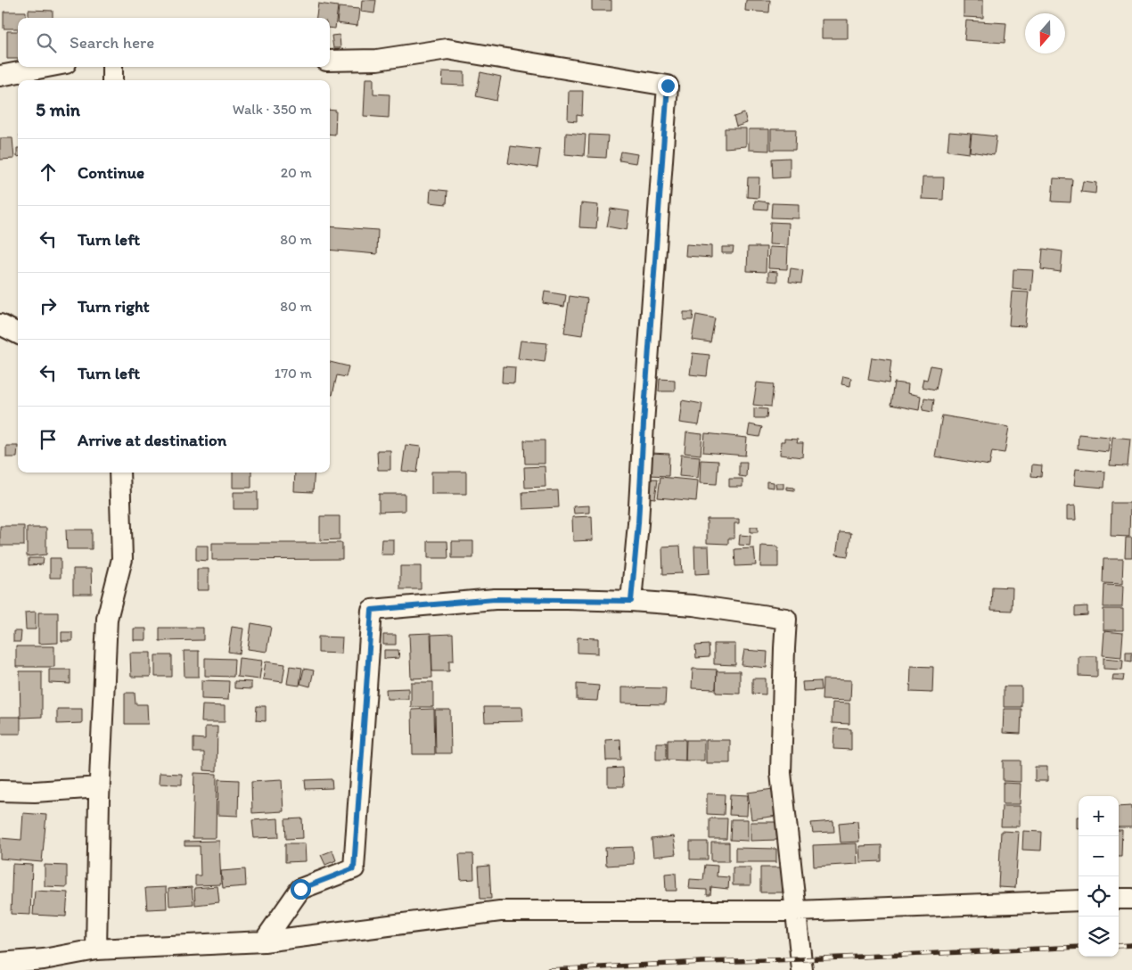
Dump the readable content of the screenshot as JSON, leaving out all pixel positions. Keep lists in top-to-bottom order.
{
  "north": "bottom",
  "page": {
    "search": "Search here",
    "heading": ["5 min", "Walk · 350 m"],
    "list": [
      ["Continue", "20 m"],
      ["Turn left", "80 m"],
      ["Turn right", "80 m"],
      ["Turn left", "170 m"],
      "Arrive at destination"
    ],
    "map_buttons": ["+", "−"]
  }
}
